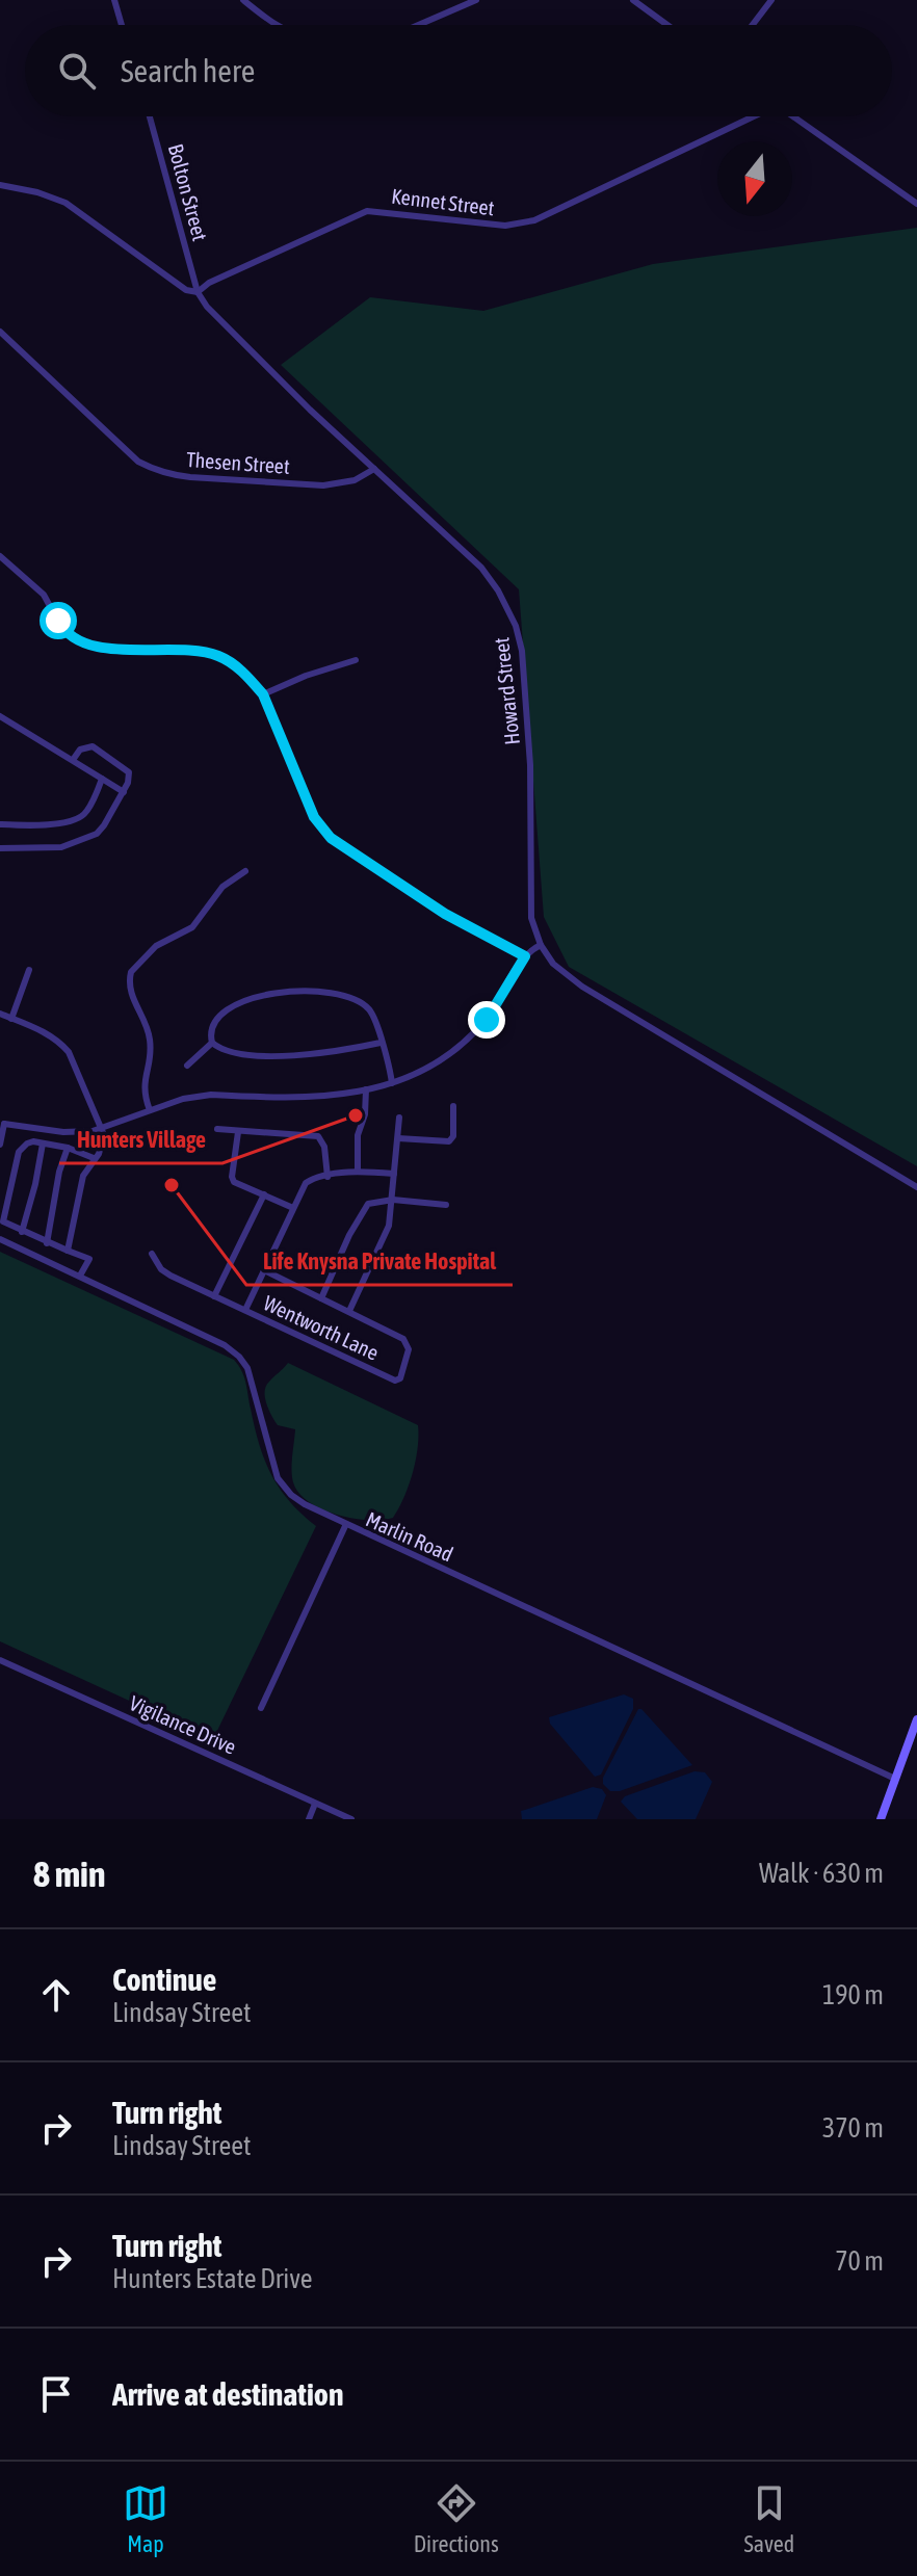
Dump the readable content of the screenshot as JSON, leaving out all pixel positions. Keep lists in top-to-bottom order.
{
  "streets": {
    "street": [
      "Bolton Street",
      "Kennet Street",
      "Thesen Street",
      "Howard Street",
      "Wentworth Lane",
      "Marlin Road",
      "Vigilance Drive"
    ]
  },
  "crossings": [
    ["Bolton Street", "Kennet Street"],
    ["Bolton Street", "Howard Street"],
    ["Kennet Street", "Howard Street"],
    ["Thesen Street", "Howard Street"]
  ],
  "places": ["Hunters Village", "Life Knysna Private Hospital"],
  "north": "bottom",
  "page": {
    "search": "Search here",
    "heading": ["8 min", "Walk · 630 m"],
    "list": [
      ["Continue", "Lindsay Street", "190 m"],
      ["Turn right", "Lindsay Street", "370 m"],
      ["Turn right", "Hunters Estate Drive", "70 m"],
      "Arrive at destination"
    ],
    "nav": ["Map", "Directions", "Saved"]
  }
}
